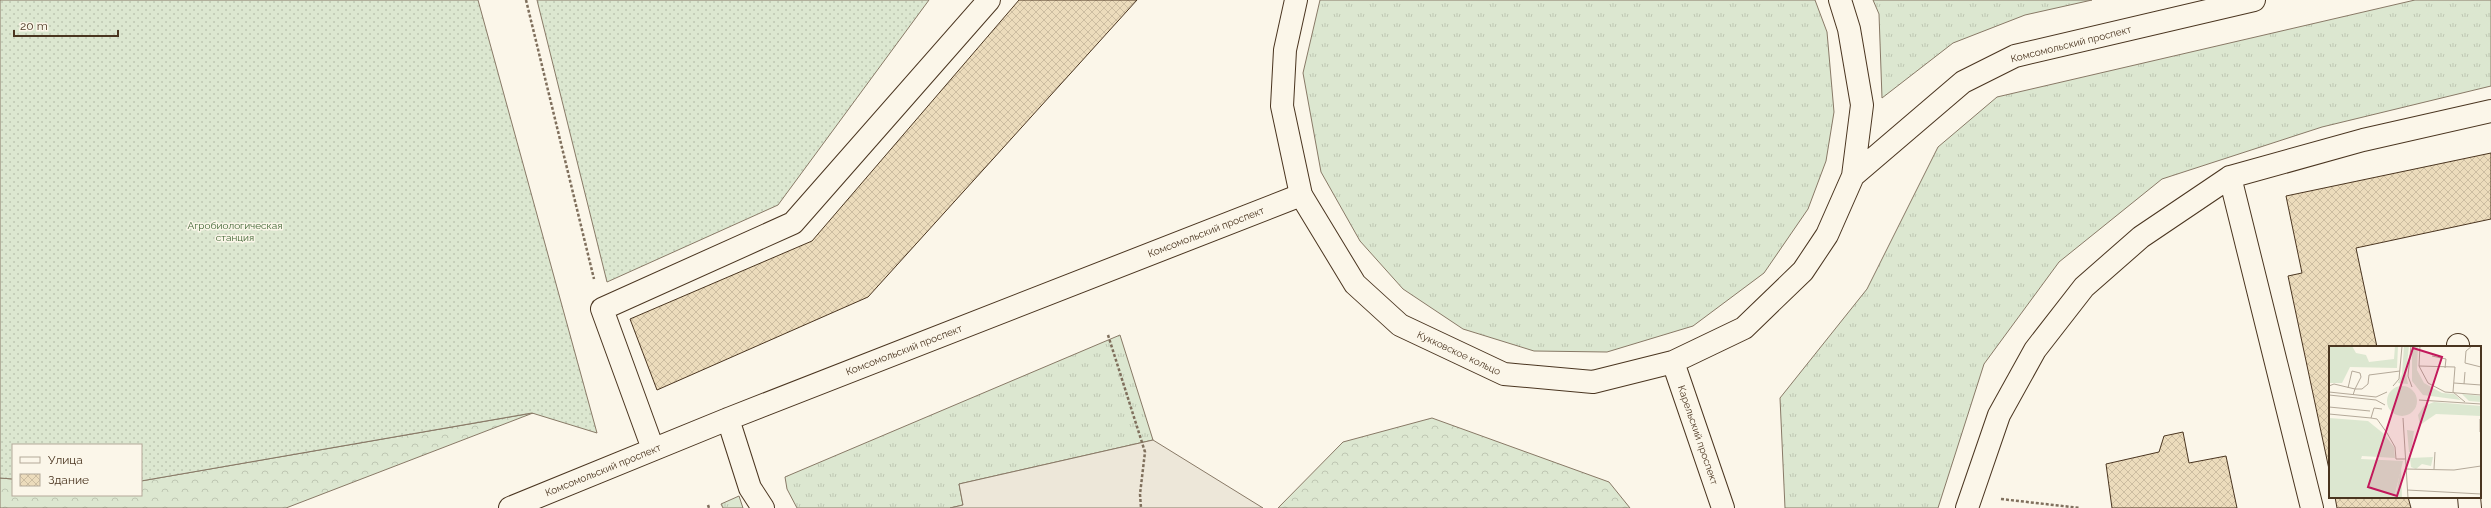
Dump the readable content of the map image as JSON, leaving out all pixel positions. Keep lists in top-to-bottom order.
{
  "streets": {
    "main road": ["Комсомольский проспект", "Кукковское кольцо", "Карельский проспект"]
  },
  "crossings": [
    ["Комсомольский проспект", "Кукковское кольцо"],
    ["Кукковское кольцо", "Карельский проспект"]
  ],
  "parks": ["Агробиологическая станция"],
  "legend": ["Улица", "Здание"],
  "scale_bar": "20 m"
}
